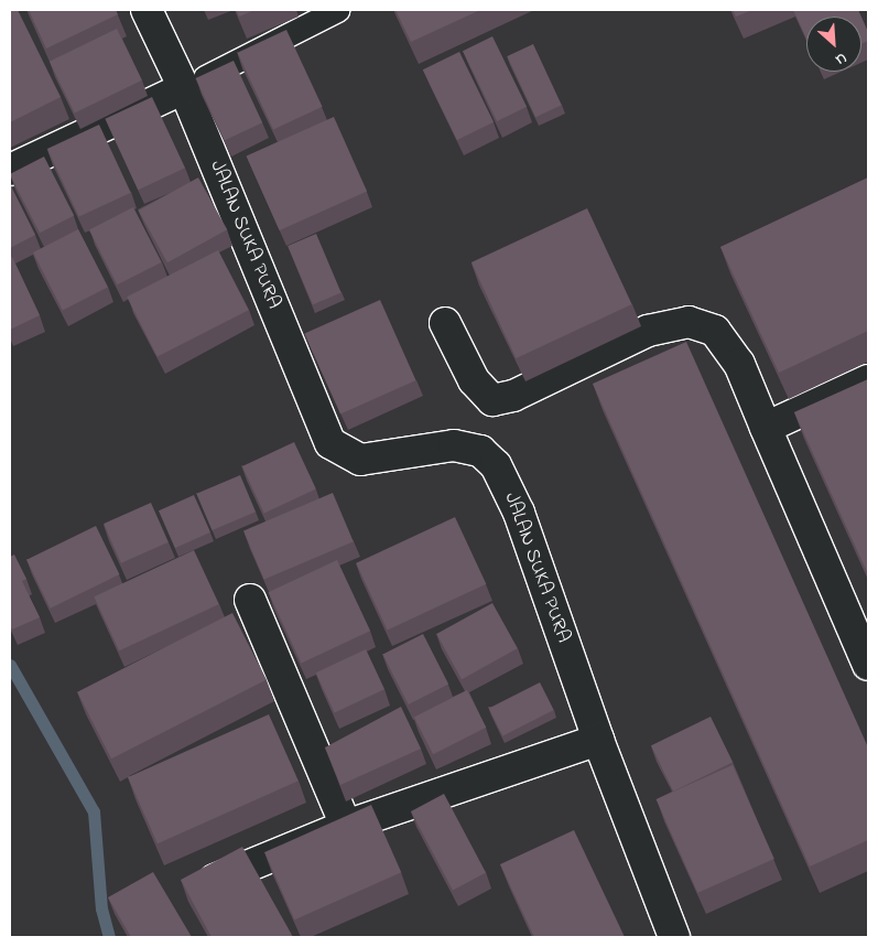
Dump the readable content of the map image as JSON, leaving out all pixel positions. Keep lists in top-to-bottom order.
{
  "streets": {
    "street": ["JALAN SUKA PURA"]
  },
  "north": "bottom right"
}
